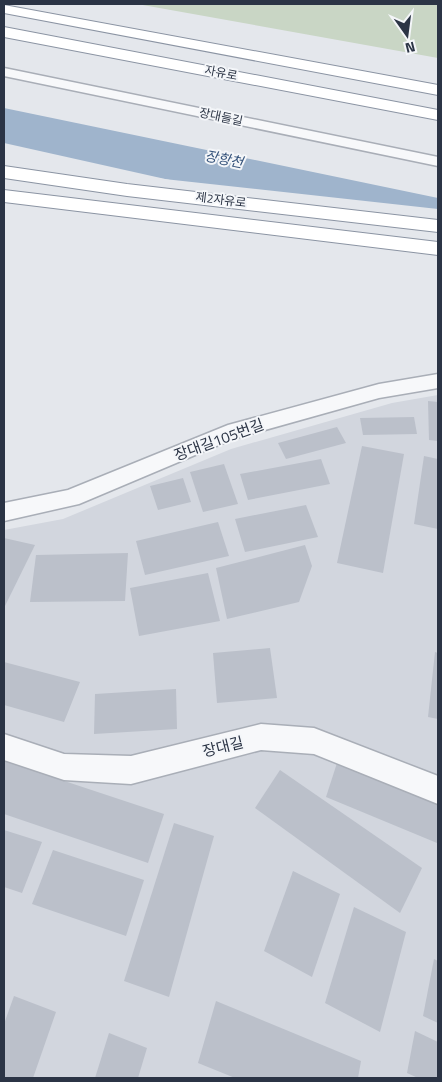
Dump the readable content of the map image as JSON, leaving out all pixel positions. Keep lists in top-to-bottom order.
{
  "streets": {
    "highway": ["자유로", "제2자유로"],
    "street": ["장대들길", "장대길105번길", "장대길"]
  },
  "water": ["장항천"],
  "north": "bottom"
}
